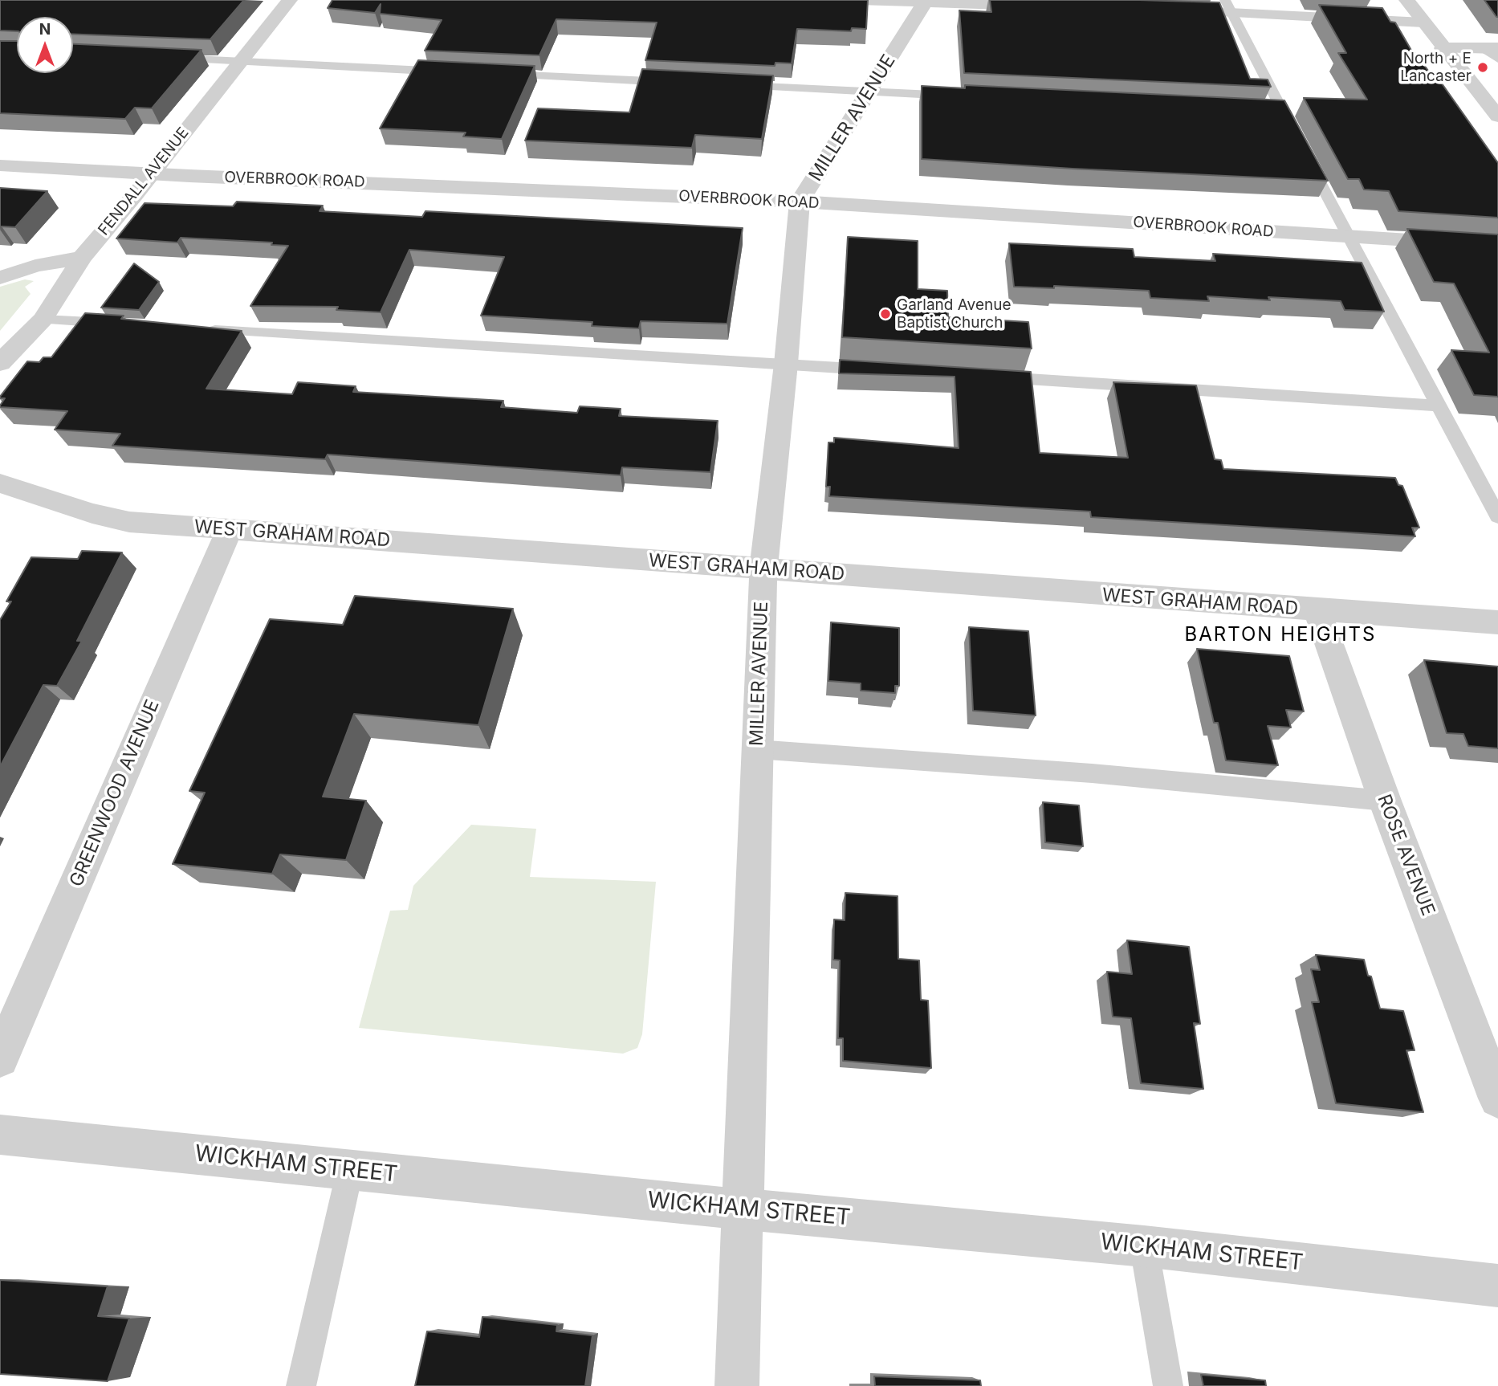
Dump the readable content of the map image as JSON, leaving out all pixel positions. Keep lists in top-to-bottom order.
{
  "streets": {
    "street": [
      "MILLER AVENUE",
      "OVERBROOK ROAD",
      "FENDALL AVENUE",
      "WEST GRAHAM ROAD",
      "GREENWOOD AVENUE",
      "ROSE AVENUE",
      "WICKHAM STREET"
    ]
  },
  "crossings": [
    ["MILLER AVENUE", "OVERBROOK ROAD"],
    ["MILLER AVENUE", "WEST GRAHAM ROAD"],
    ["MILLER AVENUE", "WICKHAM STREET"],
    ["OVERBROOK ROAD", "FENDALL AVENUE"],
    ["WEST GRAHAM ROAD", "GREENWOOD AVENUE"],
    ["WEST GRAHAM ROAD", "ROSE AVENUE"]
  ],
  "districts": ["BARTON HEIGHTS"],
  "places": ["North + E Lancaster", "Garland Avenue Baptist Church"],
  "north": "top"
}
